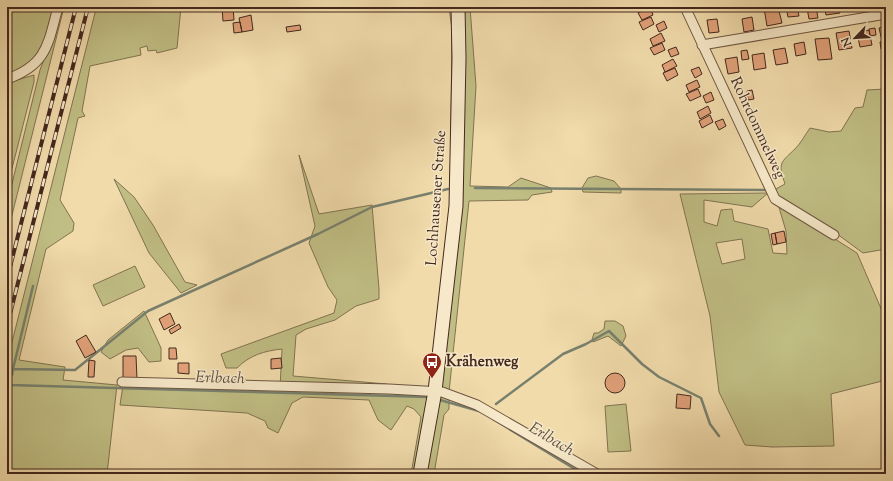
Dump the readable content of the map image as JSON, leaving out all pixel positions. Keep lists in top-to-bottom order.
{
  "streets": {
    "main road": ["Lochhausener Straße"],
    "street": ["Rohrdommelweg"]
  },
  "water": ["Erlbach"],
  "places": {
    "bus stop": ["Krähenweg"]
  },
  "north": "bottom left"
}
